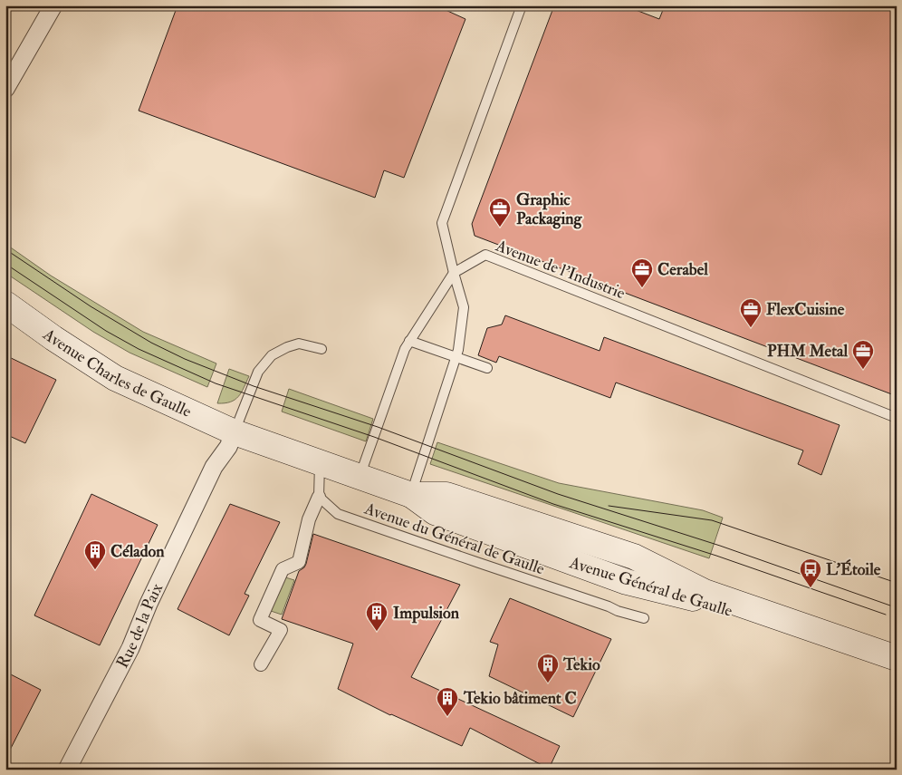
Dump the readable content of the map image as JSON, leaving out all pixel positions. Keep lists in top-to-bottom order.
{
  "streets": {
    "main road": ["Avenue Charles de Gaulle", "Avenue Général de Gaulle"],
    "street": ["Rue de la Paix"],
    "lane": ["Avenue de l'Industrie", "Avenue du Général de Gaulle"]
  },
  "crossings": [
    ["Avenue Charles de Gaulle", "Avenue Général de Gaulle"],
    ["Avenue Charles de Gaulle", "Rue de la Paix"],
    ["Avenue Général de Gaulle", "Rue de la Paix"]
  ],
  "places": {
    "office": [
      "Graphic Packaging",
      "Cerabel",
      "FlexCuisine",
      "PHM Metal"
    ],
    "building": [
      "Céladon",
      "Impulsion",
      "Tekio",
      "Tekio bâtiment C"
    ],
    "bus stop": ["L'Étoile"]
  }
}
